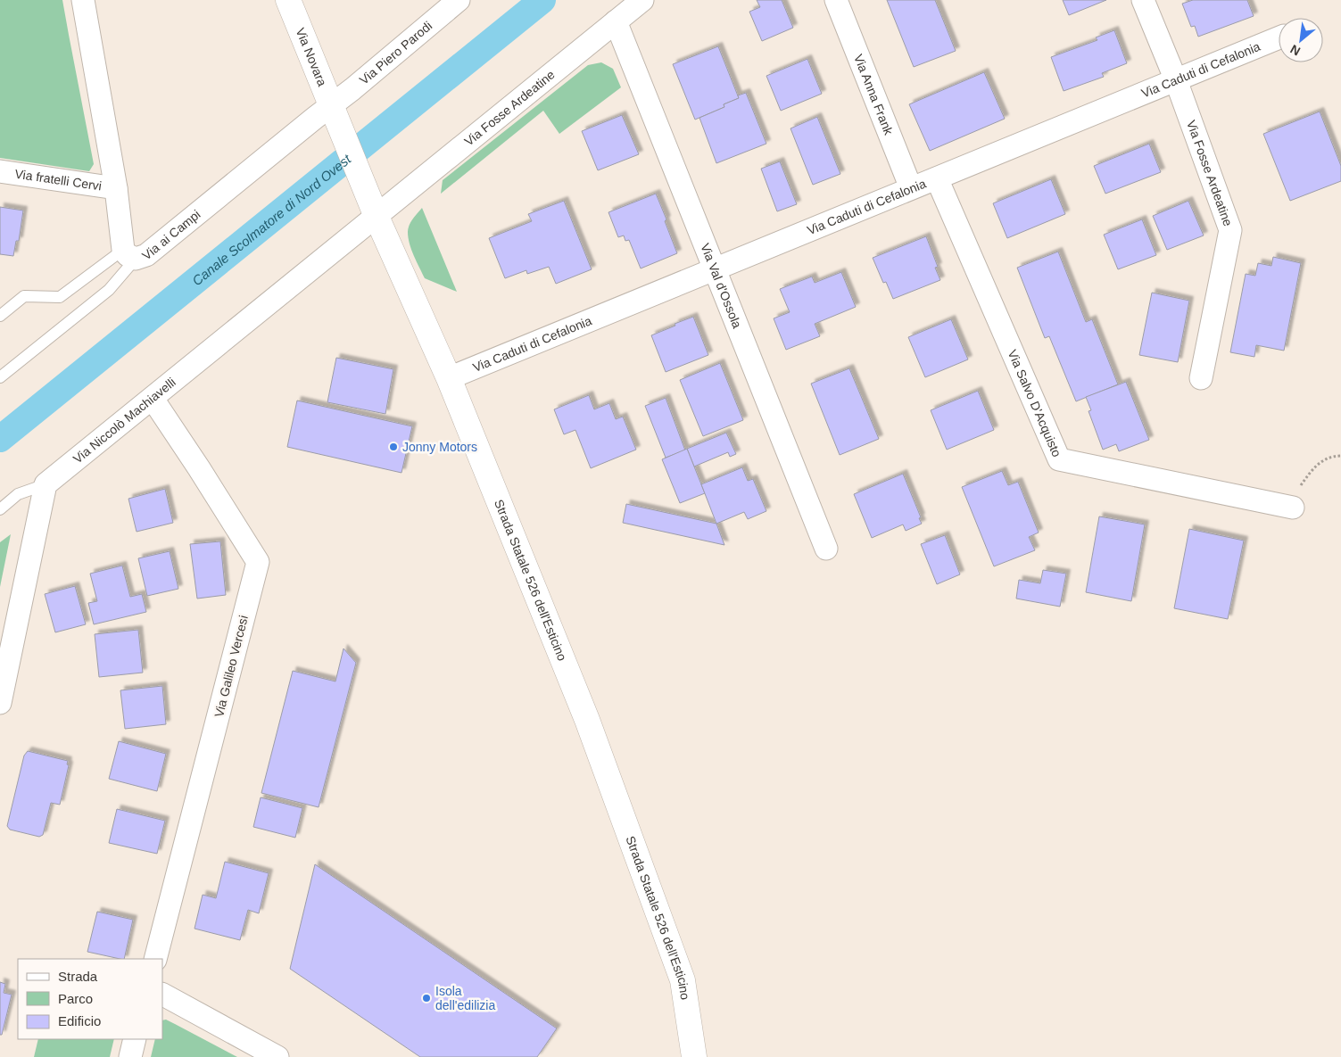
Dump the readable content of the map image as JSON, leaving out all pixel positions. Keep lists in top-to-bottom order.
{
  "streets": {
    "street": [
      "Via Piero Parodi",
      "Via Novara",
      "Via Caduti di Cefalonia",
      "Via Anna Frank",
      "Via Fosse Ardeatine",
      "Via fratelli Cervi",
      "Via ai Campi",
      "Via Val d'Ossola",
      "Via Salvo D'Acquisto",
      "Via Niccolò Machiavelli",
      "Strada Statale 526 dell'Esticino",
      "Via Galileo Vercesi"
    ]
  },
  "crossings": [
    ["Via Piero Parodi", "Via Novara"],
    ["Via Piero Parodi", "Via ai Campi"],
    ["Via Piero Parodi", "Strada Statale 526 dell'Esticino"],
    ["Via Novara", "Via ai Campi"],
    ["Via Novara", "Strada Statale 526 dell'Esticino"],
    ["Via Caduti di Cefalonia", "Via Anna Frank"],
    ["Via Caduti di Cefalonia", "Via Fosse Ardeatine"],
    ["Via Caduti di Cefalonia", "Via Val d'Ossola"],
    ["Via Caduti di Cefalonia", "Via Salvo D'Acquisto"],
    ["Via Caduti di Cefalonia", "Strada Statale 526 dell'Esticino"],
    ["Via Fosse Ardeatine", "Via Val d'Ossola"],
    ["Via Fosse Ardeatine", "Via Niccolò Machiavelli"],
    ["Via Fosse Ardeatine", "Strada Statale 526 dell'Esticino"],
    ["Via fratelli Cervi", "Via ai Campi"],
    ["Via ai Campi", "Strada Statale 526 dell'Esticino"],
    ["Via Niccolò Machiavelli", "Strada Statale 526 dell'Esticino"],
    ["Via Niccolò Machiavelli", "Via Galileo Vercesi"]
  ],
  "water": ["Canale Scolmatore di Nord Ovest"],
  "places": ["Jonny Motors", "Isola dell'edilizia"],
  "legend": ["Strada", "Parco", "Edificio"],
  "north": "bottom left"
}
